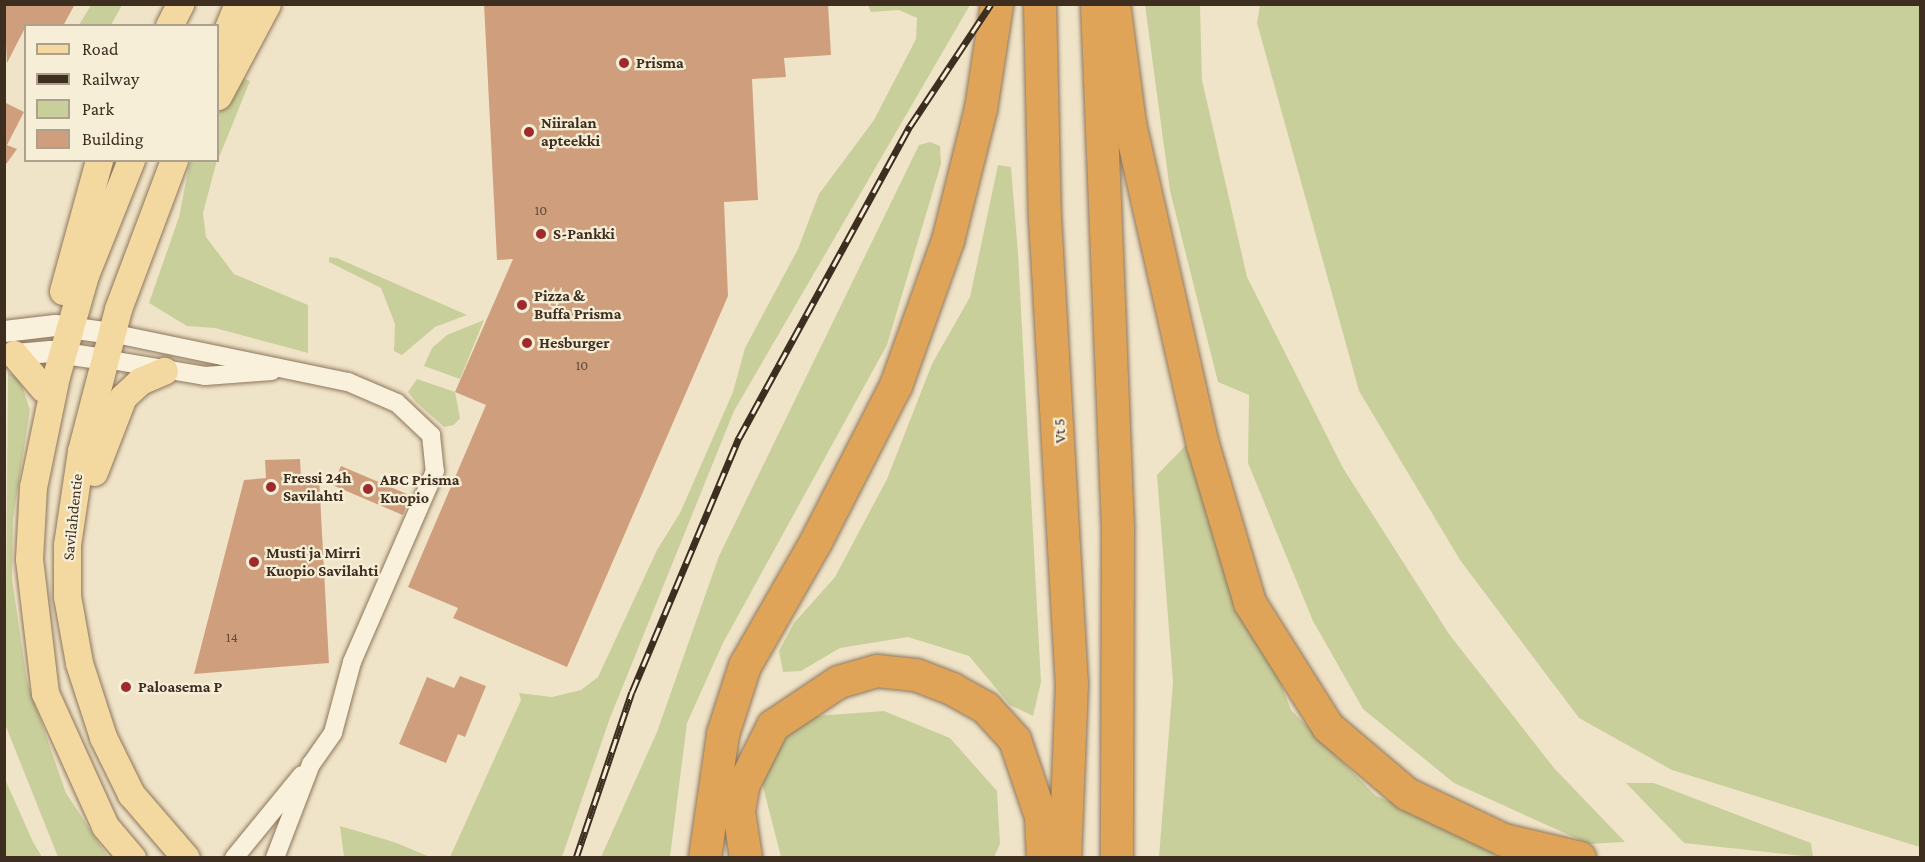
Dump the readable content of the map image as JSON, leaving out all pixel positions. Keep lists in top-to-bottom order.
{
  "streets": {
    "highway": ["Vt 5"],
    "main road": ["Savilahdentie"]
  },
  "places": [
    "Prisma",
    "Niiralan apteekki",
    "S-Pankki",
    "Pizza & Buffa Prisma",
    "Hesburger",
    "Fressi 24h Savilahti",
    "ABC Prisma Kuopio",
    "Musti ja Mirri Kuopio Savilahti",
    "Paloasema P"
  ],
  "house_numbers": ["10", "10", "14"],
  "legend": [
    "Road",
    "Railway",
    "Park",
    "Building"
  ]
}
